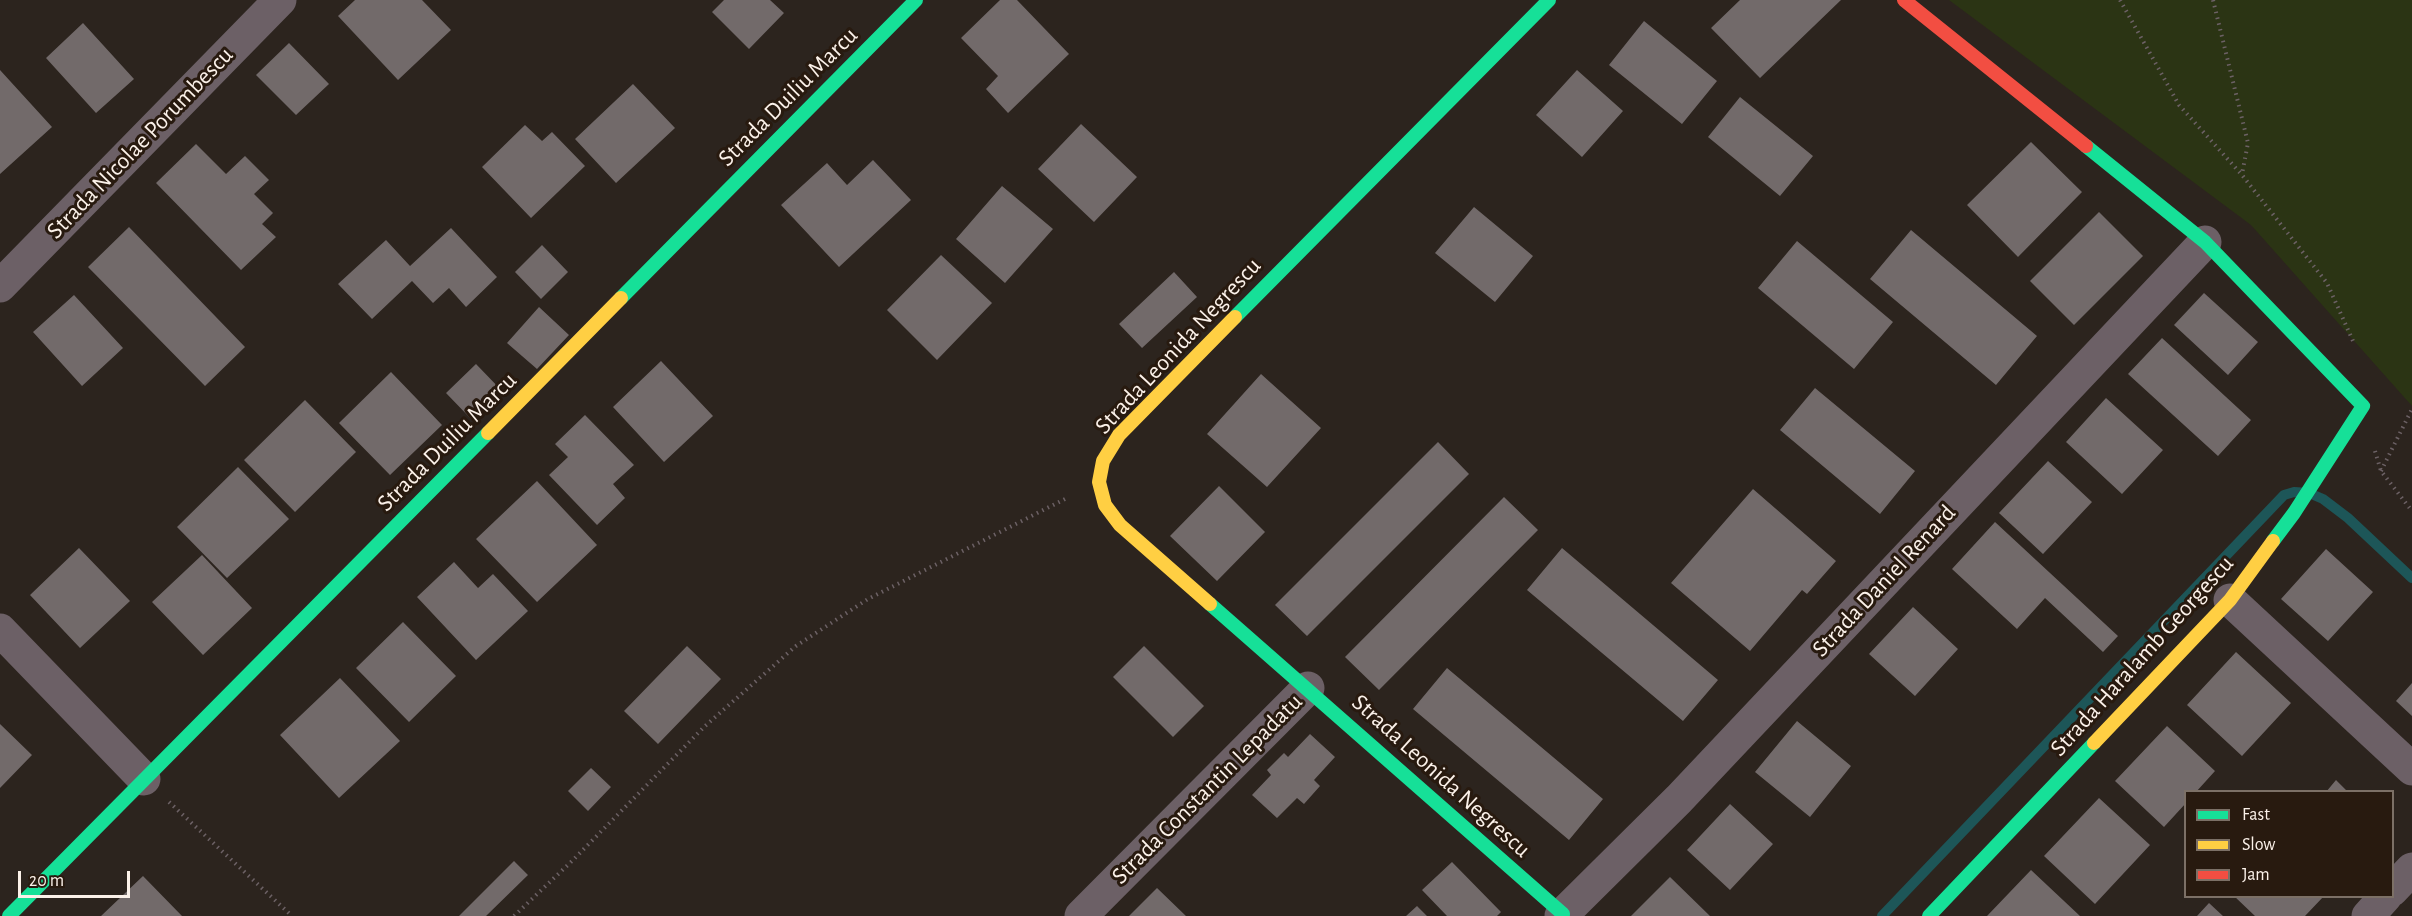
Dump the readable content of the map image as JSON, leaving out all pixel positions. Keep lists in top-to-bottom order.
{
  "streets": {
    "street": [
      "Strada Duiliu Marcu",
      "Strada Nicolae Porumbescu",
      "Strada Leonida Negrescu",
      "Strada Daniel Renard",
      "Strada Haralamb Georgescu",
      "Strada Constantin Lepadatu"
    ]
  },
  "crossings": [
    ["Strada Leonida Negrescu", "Strada Daniel Renard"],
    ["Strada Leonida Negrescu", "Strada Constantin Lepadatu"]
  ],
  "legend": ["Fast", "Slow", "Jam"],
  "scale_bar": "20 m"
}
